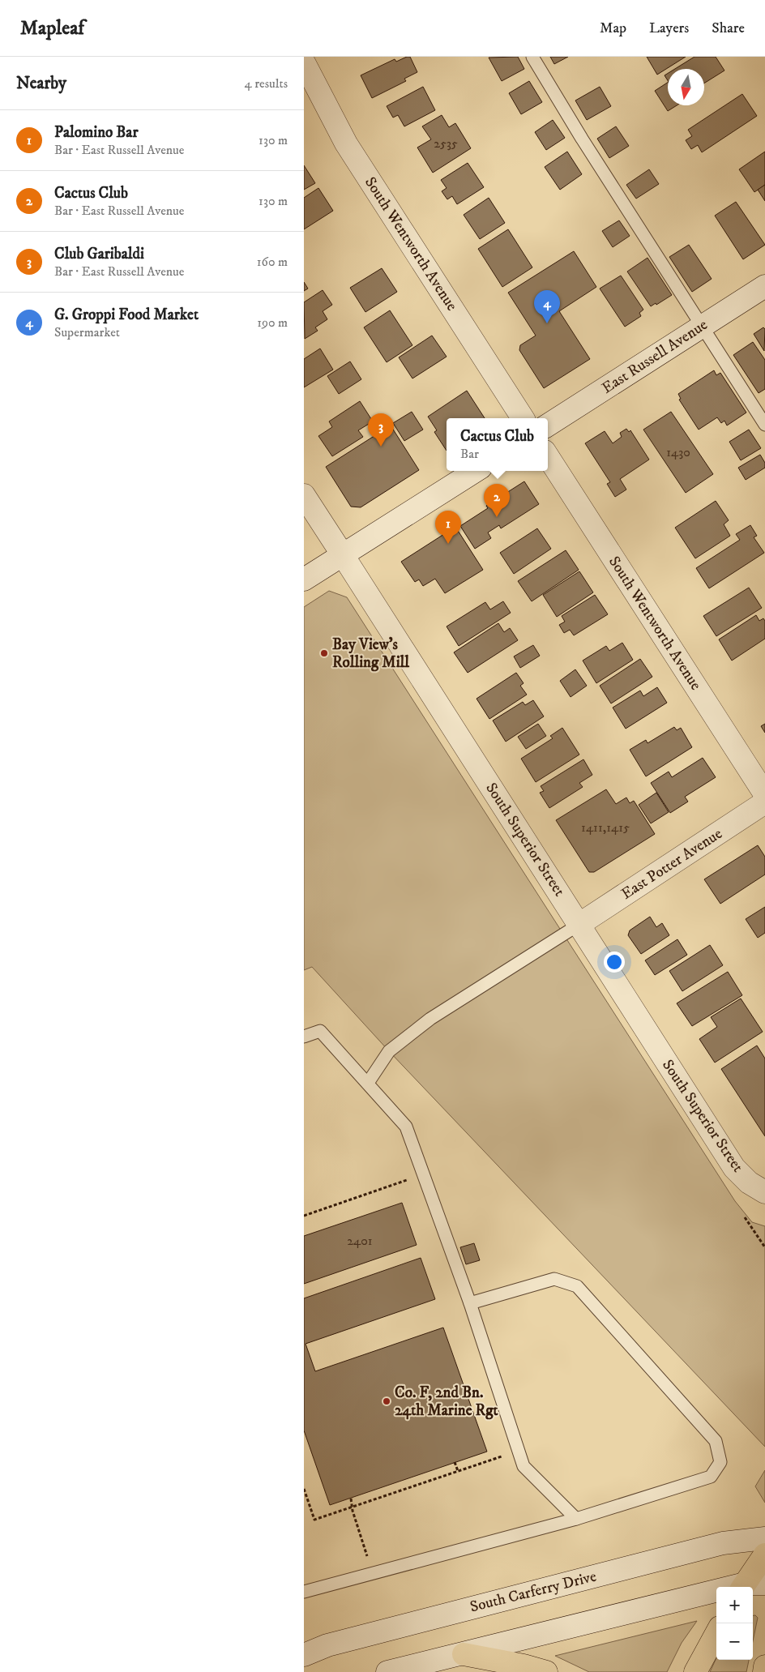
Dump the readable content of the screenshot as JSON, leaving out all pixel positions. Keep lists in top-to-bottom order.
{
  "streets": {
    "street": [
      "South Wentworth Avenue",
      "East Russell Avenue",
      "South Superior Street",
      "East Potter Avenue",
      "South Carferry Drive"
    ]
  },
  "crossings": [
    ["South Superior Street", "East Potter Avenue"]
  ],
  "places": ["Bay View's Rolling Mill", "Co. F, 2nd Bn. 24th Marine Rgt"],
  "house_numbers": [
    "2535",
    "1430",
    "1411,1415",
    "2401"
  ],
  "north": "bottom",
  "page": {
    "header": "Mapleaf",
    "nav": ["Map", "Layers", "Share"],
    "heading": ["Nearby", "4 results"],
    "list": [
      {
        "mark": "1",
        "name": "Palomino Bar",
        "note": "Bar · East Russell Avenue",
        "value": "130 m"
      },
      {
        "mark": "2",
        "name": "Cactus Club",
        "note": "Bar · East Russell Avenue",
        "value": "130 m"
      },
      {
        "mark": "3",
        "name": "Club Garibaldi",
        "note": "Bar · East Russell Avenue",
        "value": "160 m"
      },
      {
        "mark": "4",
        "name": "G. Groppi Food Market",
        "note": "Supermarket",
        "value": "190 m"
      }
    ],
    "pins": [
      "4",
      "3",
      "2",
      "1"
    ],
    "popup": ["Cactus Club", "Bar"],
    "map_buttons": ["+", "−"]
  }
}
